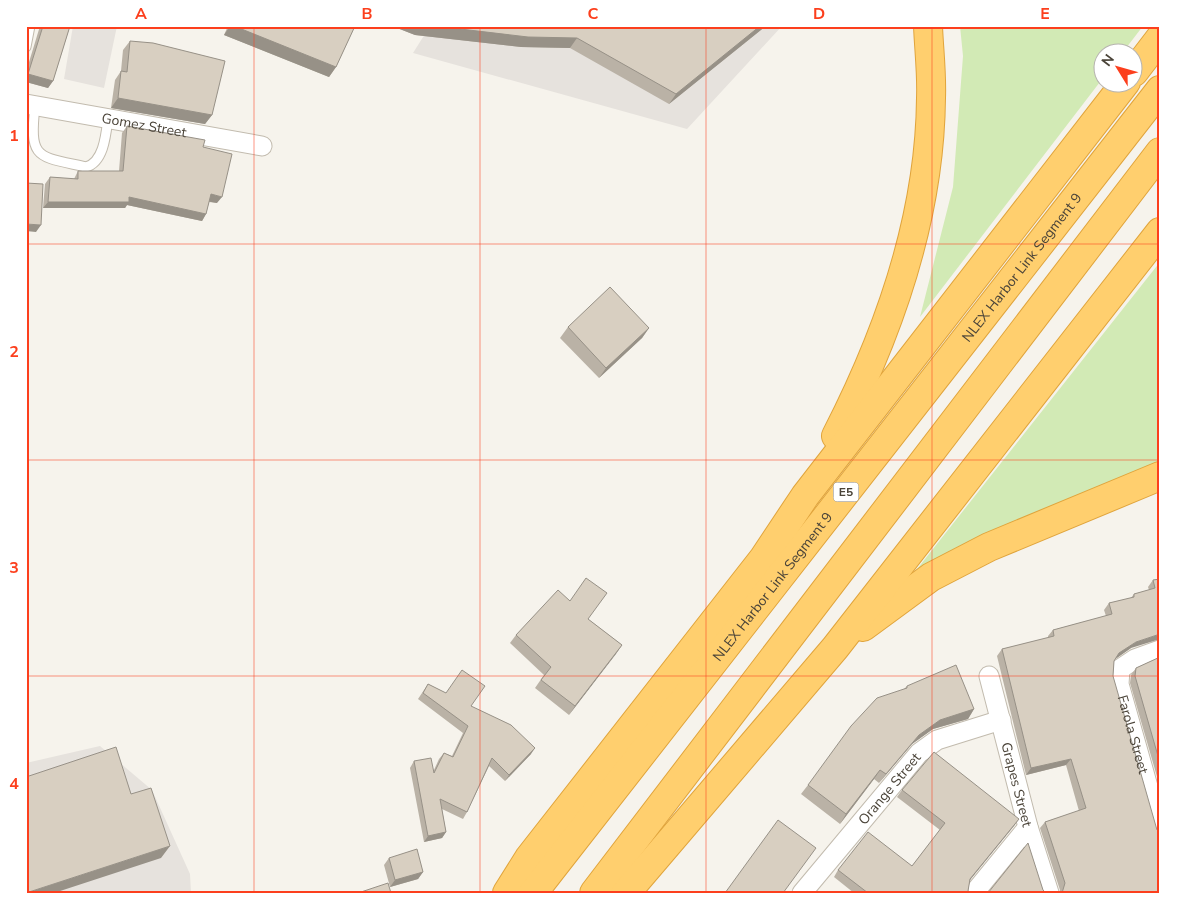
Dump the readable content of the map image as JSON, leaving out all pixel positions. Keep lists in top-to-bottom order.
{
  "streets": {
    "highway": ["NLEX Harbor Link Segment 9", "E5"],
    "street": [
      "Gomez Street",
      "Farola Street",
      "Grapes Street",
      "Orange Street"
    ]
  },
  "crossings": [
    ["Grapes Street", "Orange Street"]
  ],
  "north": "top left",
  "grid": {
    "columns": [
      "A",
      "B",
      "C",
      "D",
      "E"
    ],
    "rows": [
      "1",
      "2",
      "3",
      "4"
    ]
  }
}
